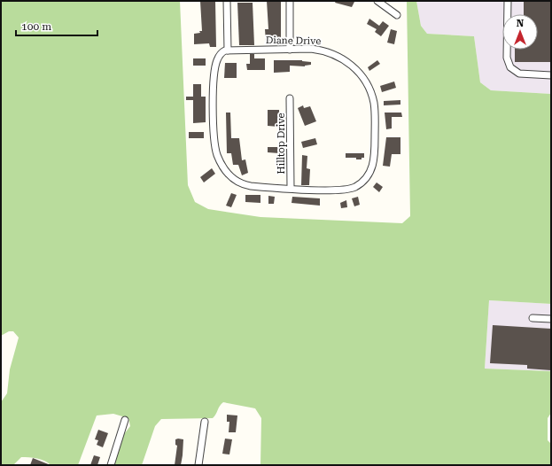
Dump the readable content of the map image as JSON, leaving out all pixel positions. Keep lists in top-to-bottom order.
{
  "streets": {
    "street": ["Diane Drive", "Hilltop Drive"]
  },
  "crossings": [
    ["Diane Drive", "Hilltop Drive"]
  ],
  "scale_bar": "100 m",
  "north": "top"
}
